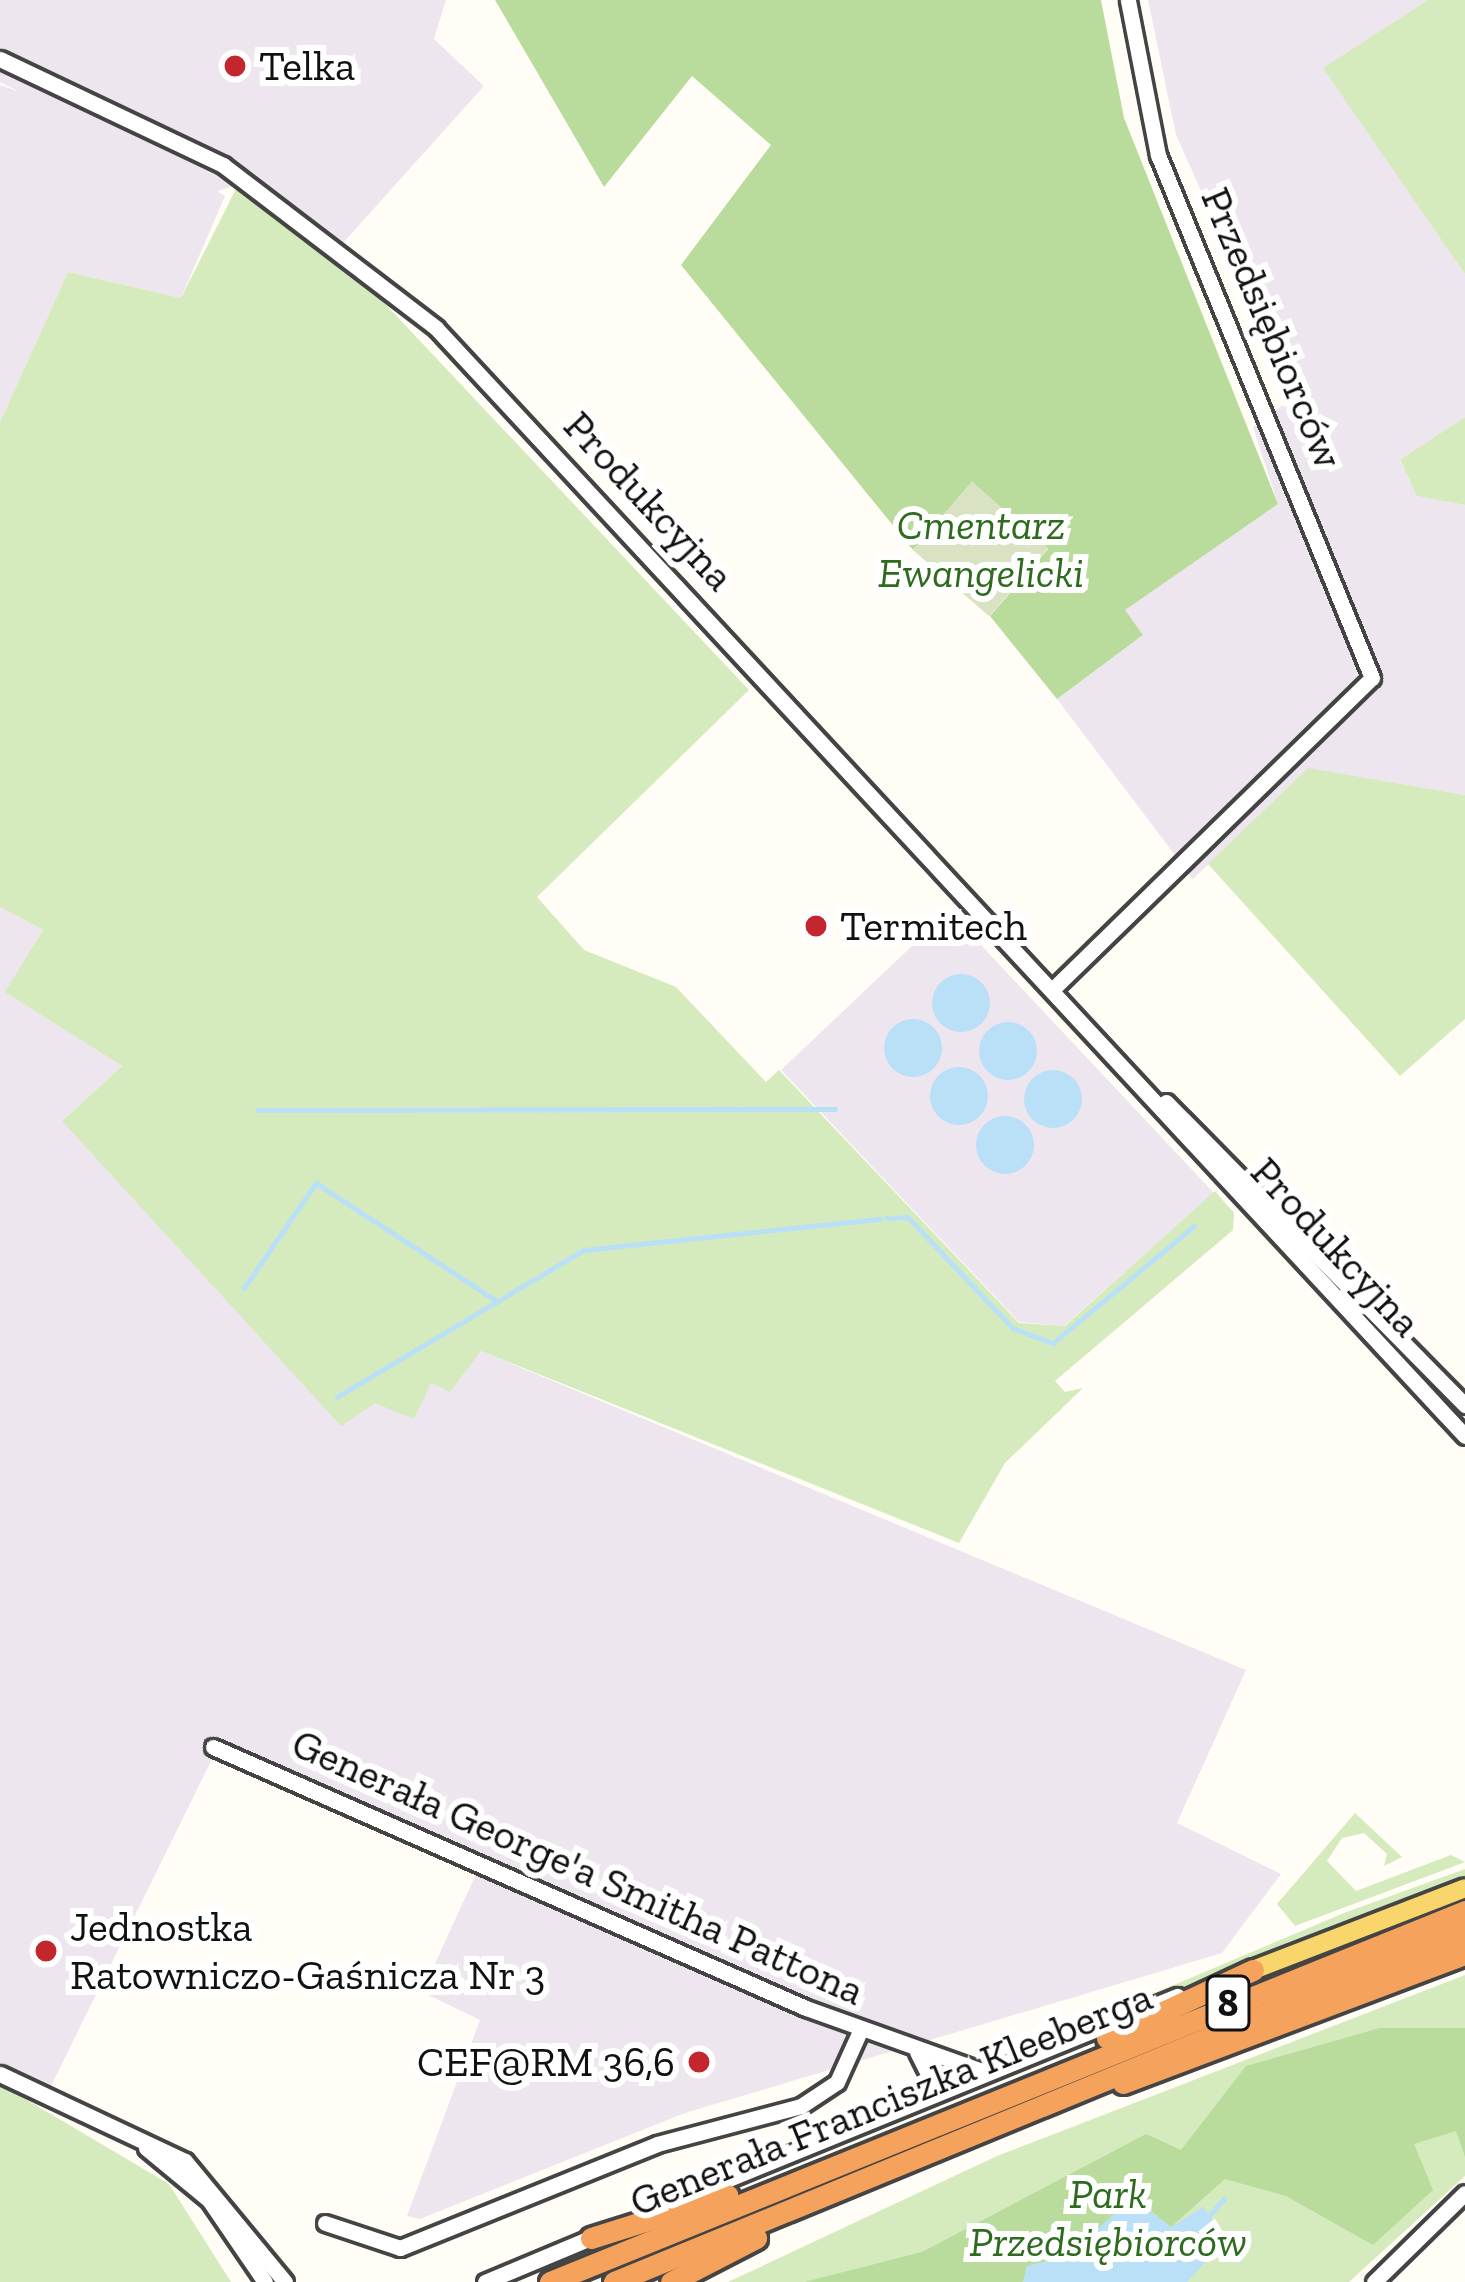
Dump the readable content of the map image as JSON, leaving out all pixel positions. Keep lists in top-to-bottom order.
{
  "streets": {
    "highway": ["8", "Generała Franciszka Kleeberga"],
    "street": ["Przedsiębiorców", "Produkcyjna", "Generała George'a Smitha Pattona"]
  },
  "crossings": [
    ["Przedsiębiorców", "Produkcyjna"]
  ],
  "parks": ["Cmentarz Ewangelicki", "Park Przedsiębiorców"],
  "places": [
    "Telka",
    "Termitech",
    "Jednostka Ratowniczo-Gaśnicza Nr 3",
    "CEF@RM 36,6"
  ]
}
